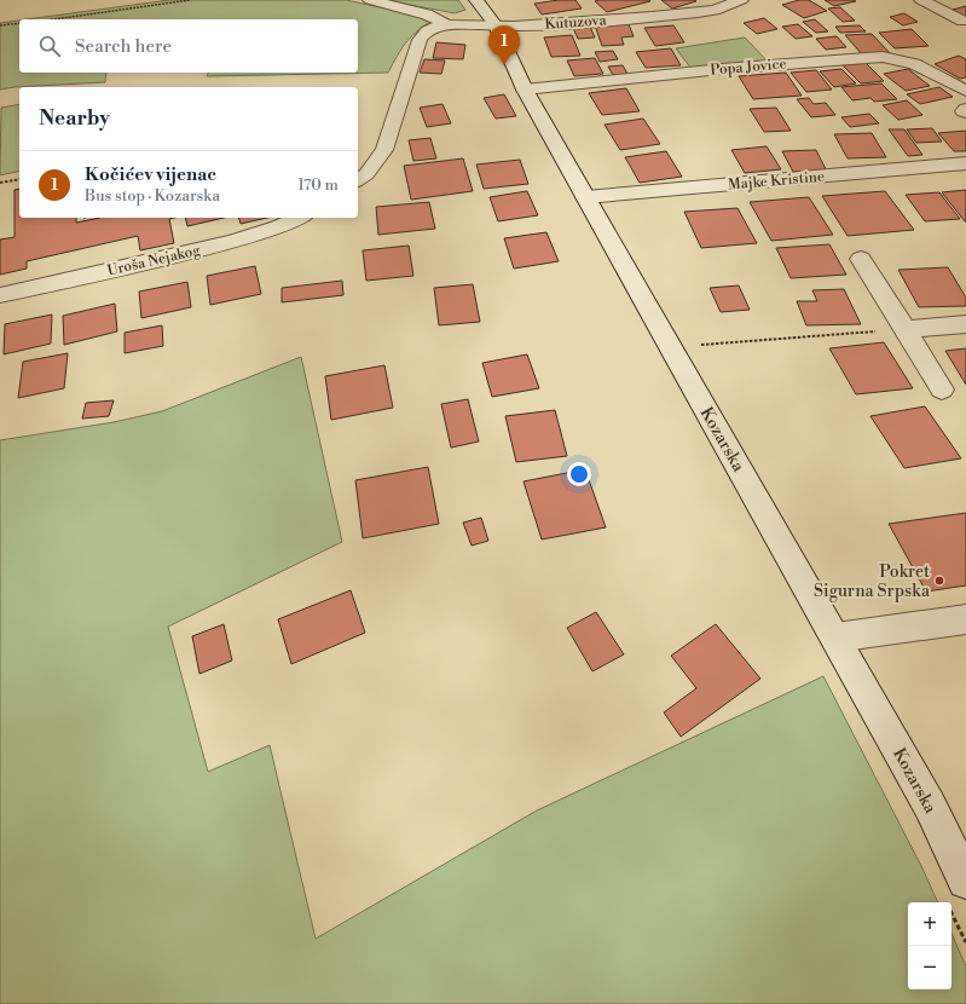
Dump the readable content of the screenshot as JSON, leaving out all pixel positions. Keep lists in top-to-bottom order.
{
  "streets": {
    "street": [
      "Kutuzova",
      "Popa Jovice",
      "Majke Kristine",
      "Uroša Nejakog",
      "Kozarska"
    ]
  },
  "crossings": [
    ["Kutuzova", "Kozarska"],
    ["Popa Jovice", "Kozarska"],
    ["Majke Kristine", "Kozarska"]
  ],
  "places": ["Pokret Sigurna Srpska"],
  "page": {
    "search": "Search here",
    "pins": "1",
    "heading": "Nearby",
    "list": [
      {
        "mark": "1",
        "name": "Kočićev vijenac",
        "note": "Bus stop · Kozarska",
        "value": "170 m"
      }
    ],
    "map_buttons": ["+", "−"]
  }
}
